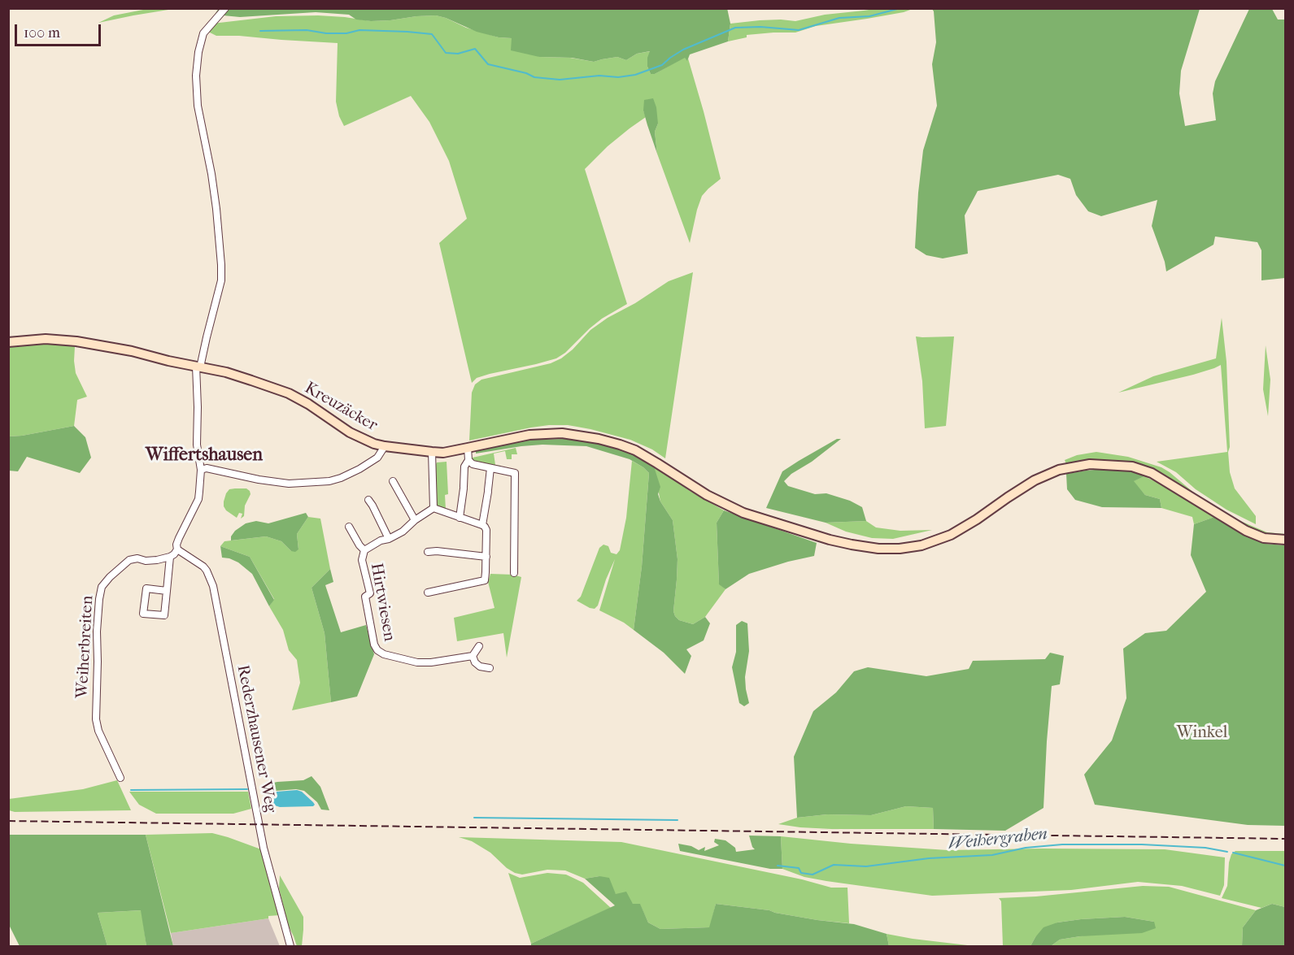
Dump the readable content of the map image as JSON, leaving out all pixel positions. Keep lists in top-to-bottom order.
{
  "streets": {
    "street": [
      "Kreuzäcker",
      "Hirtwiesen",
      "Weiherbreiten",
      "Rederzhausener Weg"
    ]
  },
  "districts": ["Wiffertshausen"],
  "water": ["Weihergraben"],
  "parks": ["Winkel"],
  "scale_bar": "100 m"
}
